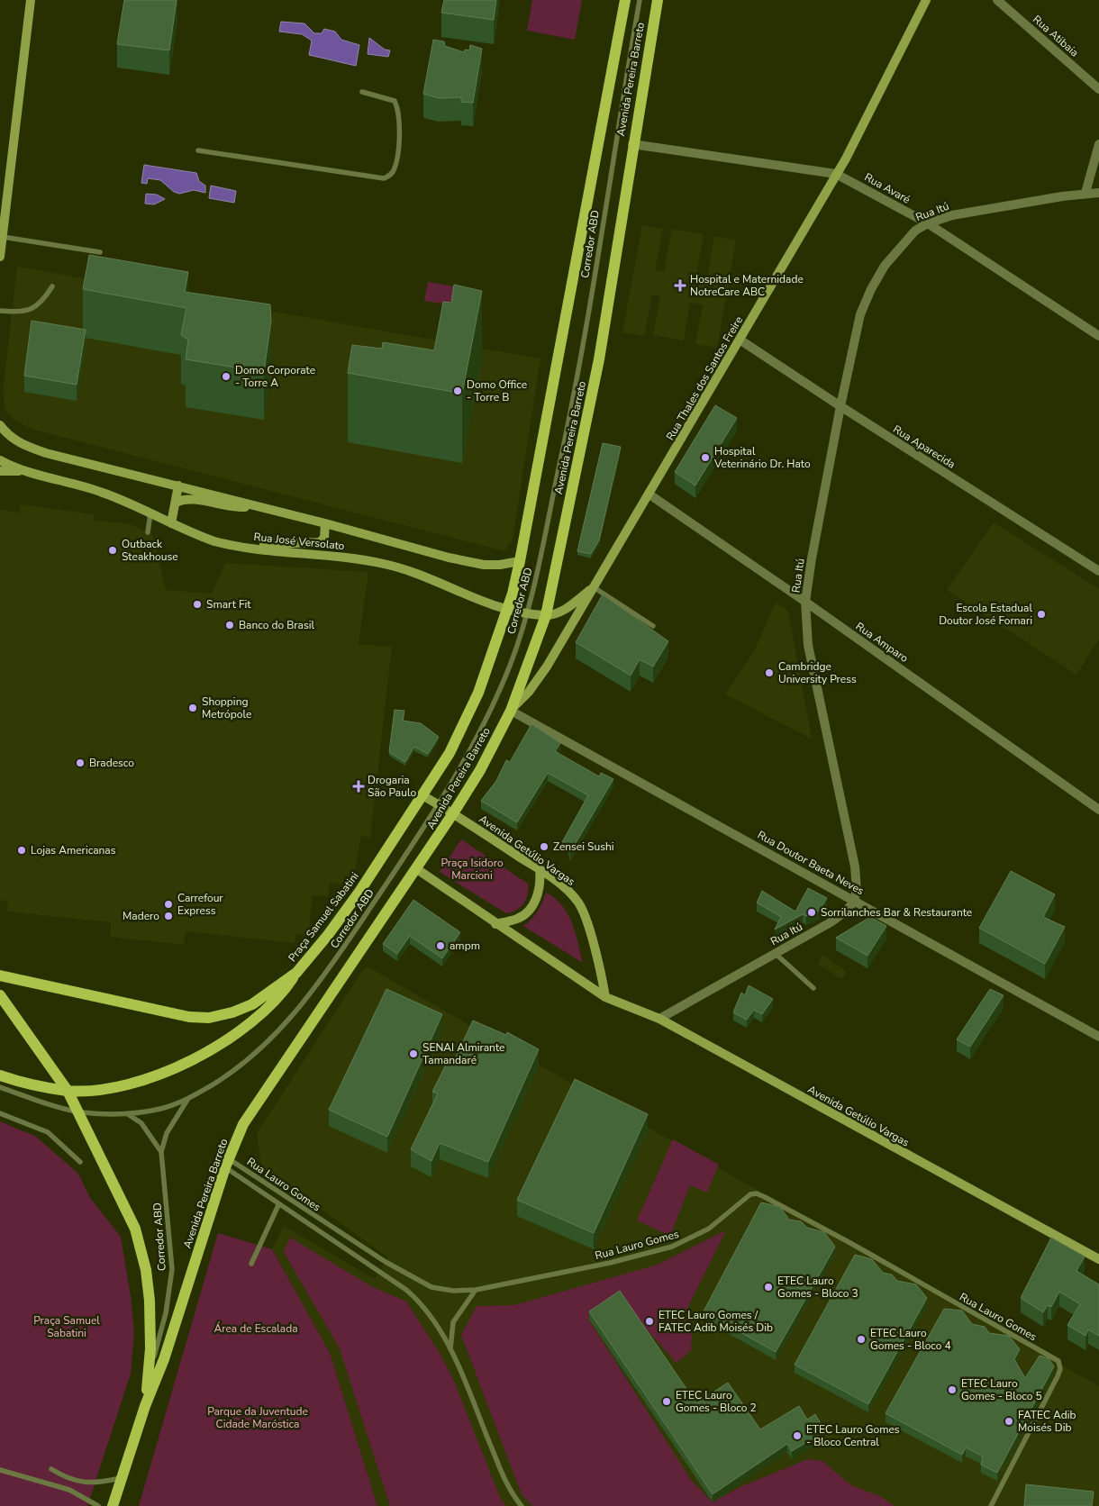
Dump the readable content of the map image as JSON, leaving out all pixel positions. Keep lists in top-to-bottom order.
{
  "streets": {
    "main road": ["Avenida Pereira Barreto", "Praça Samuel Sabatini"],
    "street": [
      "Rua Atibaia",
      "Rua Avaré",
      "Rua Itú",
      "Rua Thales dos Santos Freire",
      "Rua Aparecida",
      "Rua José Versolato",
      "Rua Amparo",
      "Avenida Getúlio Vargas",
      "Rua Doutor Baeta Neves"
    ],
    "lane": ["Corredor ABD", "Rua Lauro Gomes"]
  },
  "crossings": [
    ["Avenida Pereira Barreto", "Rua Avaré"],
    ["Avenida Pereira Barreto", "Rua Thales dos Santos Freire"],
    ["Avenida Pereira Barreto", "Rua José Versolato"],
    ["Avenida Pereira Barreto", "Avenida Getúlio Vargas"],
    ["Avenida Pereira Barreto", "Rua Doutor Baeta Neves"],
    ["Avenida Pereira Barreto", "Praça Samuel Sabatini"],
    ["Avenida Pereira Barreto", "Rua Lauro Gomes"],
    ["Rua Avaré", "Rua Itú"],
    ["Rua Avaré", "Rua Thales dos Santos Freire"],
    ["Rua Itú", "Rua Aparecida"],
    ["Rua Itú", "Rua Amparo"],
    ["Rua Itú", "Avenida Getúlio Vargas"],
    ["Rua Itú", "Rua Doutor Baeta Neves"],
    ["Corredor ABD", "Rua José Versolato"],
    ["Corredor ABD", "Avenida Getúlio Vargas"],
    ["Rua Thales dos Santos Freire", "Rua Aparecida"],
    ["Rua Thales dos Santos Freire", "Rua José Versolato"],
    ["Rua Thales dos Santos Freire", "Rua Amparo"],
    ["Rua Thales dos Santos Freire", "Rua Doutor Baeta Neves"],
    ["Avenida Getúlio Vargas", "Praça Samuel Sabatini"]
  ],
  "parks": [
    "Praça Isidoro Marcioni",
    "Praça Samuel Sabatini",
    "Área de Escalada",
    "Parque da Juventude Cidade Maróstica"
  ],
  "places": {
    "health": ["Hospital e Maternidade NotreCare ABC", "Drogaria São Paulo"],
    "other": [
      "Domo Corporate - Torre A",
      "Domo Office - Torre B",
      "Hospital Veterinário Dr. Hato",
      "Outback Steakhouse",
      "Smart Fit",
      "Escola Estadual Doutor José Fornari",
      "Banco do Brasil",
      "Cambridge University Press",
      "Shopping Metrópole",
      "Bradesco",
      "Zensei Sushi",
      "Lojas Americanas",
      "Carrefour Express",
      "Sorrilanches Bar & Restaurante",
      "Madero",
      "ampm",
      "SENAI Almirante Tamandaré",
      "ETEC Lauro Gomes - Bloco 3",
      "ETEC Lauro Gomes / FATEC Adib Moisés Dib",
      "ETEC Lauro Gomes - Bloco 4",
      "ETEC Lauro Gomes - Bloco 5",
      "ETEC Lauro Gomes - Bloco 2",
      "FATEC Adib Moisés Dib",
      "ETEC Lauro Gomes - Bloco Central"
    ]
  }
}
